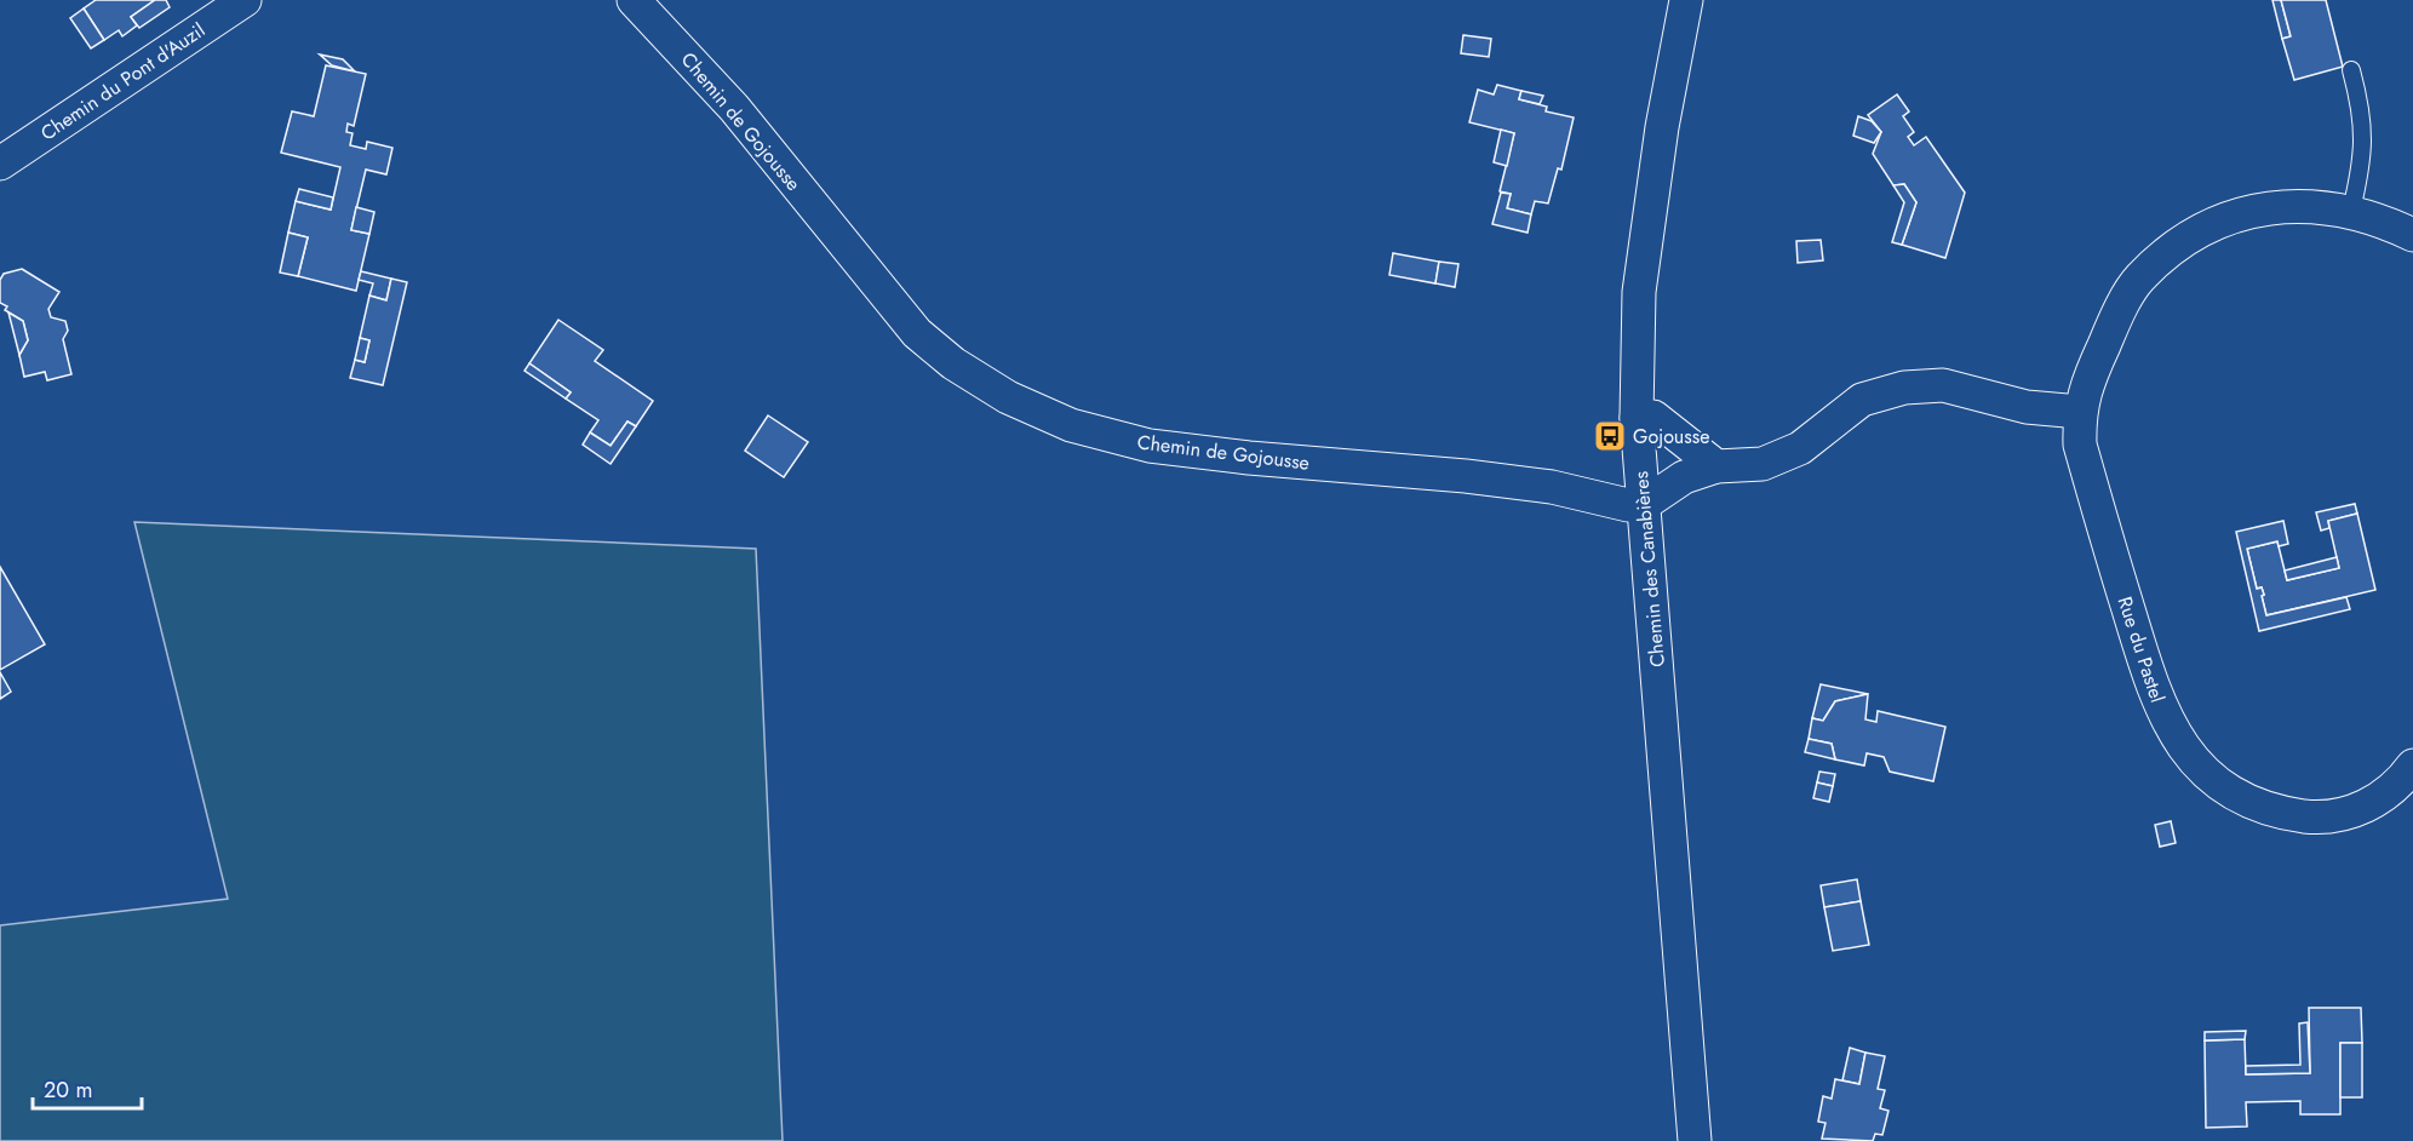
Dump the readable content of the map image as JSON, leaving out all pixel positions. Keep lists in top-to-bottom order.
{
  "streets": {
    "street": [
      "Chemin du Pont d'Auzil",
      "Chemin de Gojousse",
      "Chemin des Canabières",
      "Rue du Pastel"
    ]
  },
  "crossings": [
    ["Chemin de Gojousse", "Chemin des Canabières"]
  ],
  "places": {
    "bus stop": ["Gojousse"]
  },
  "scale_bar": "20 m"
}
